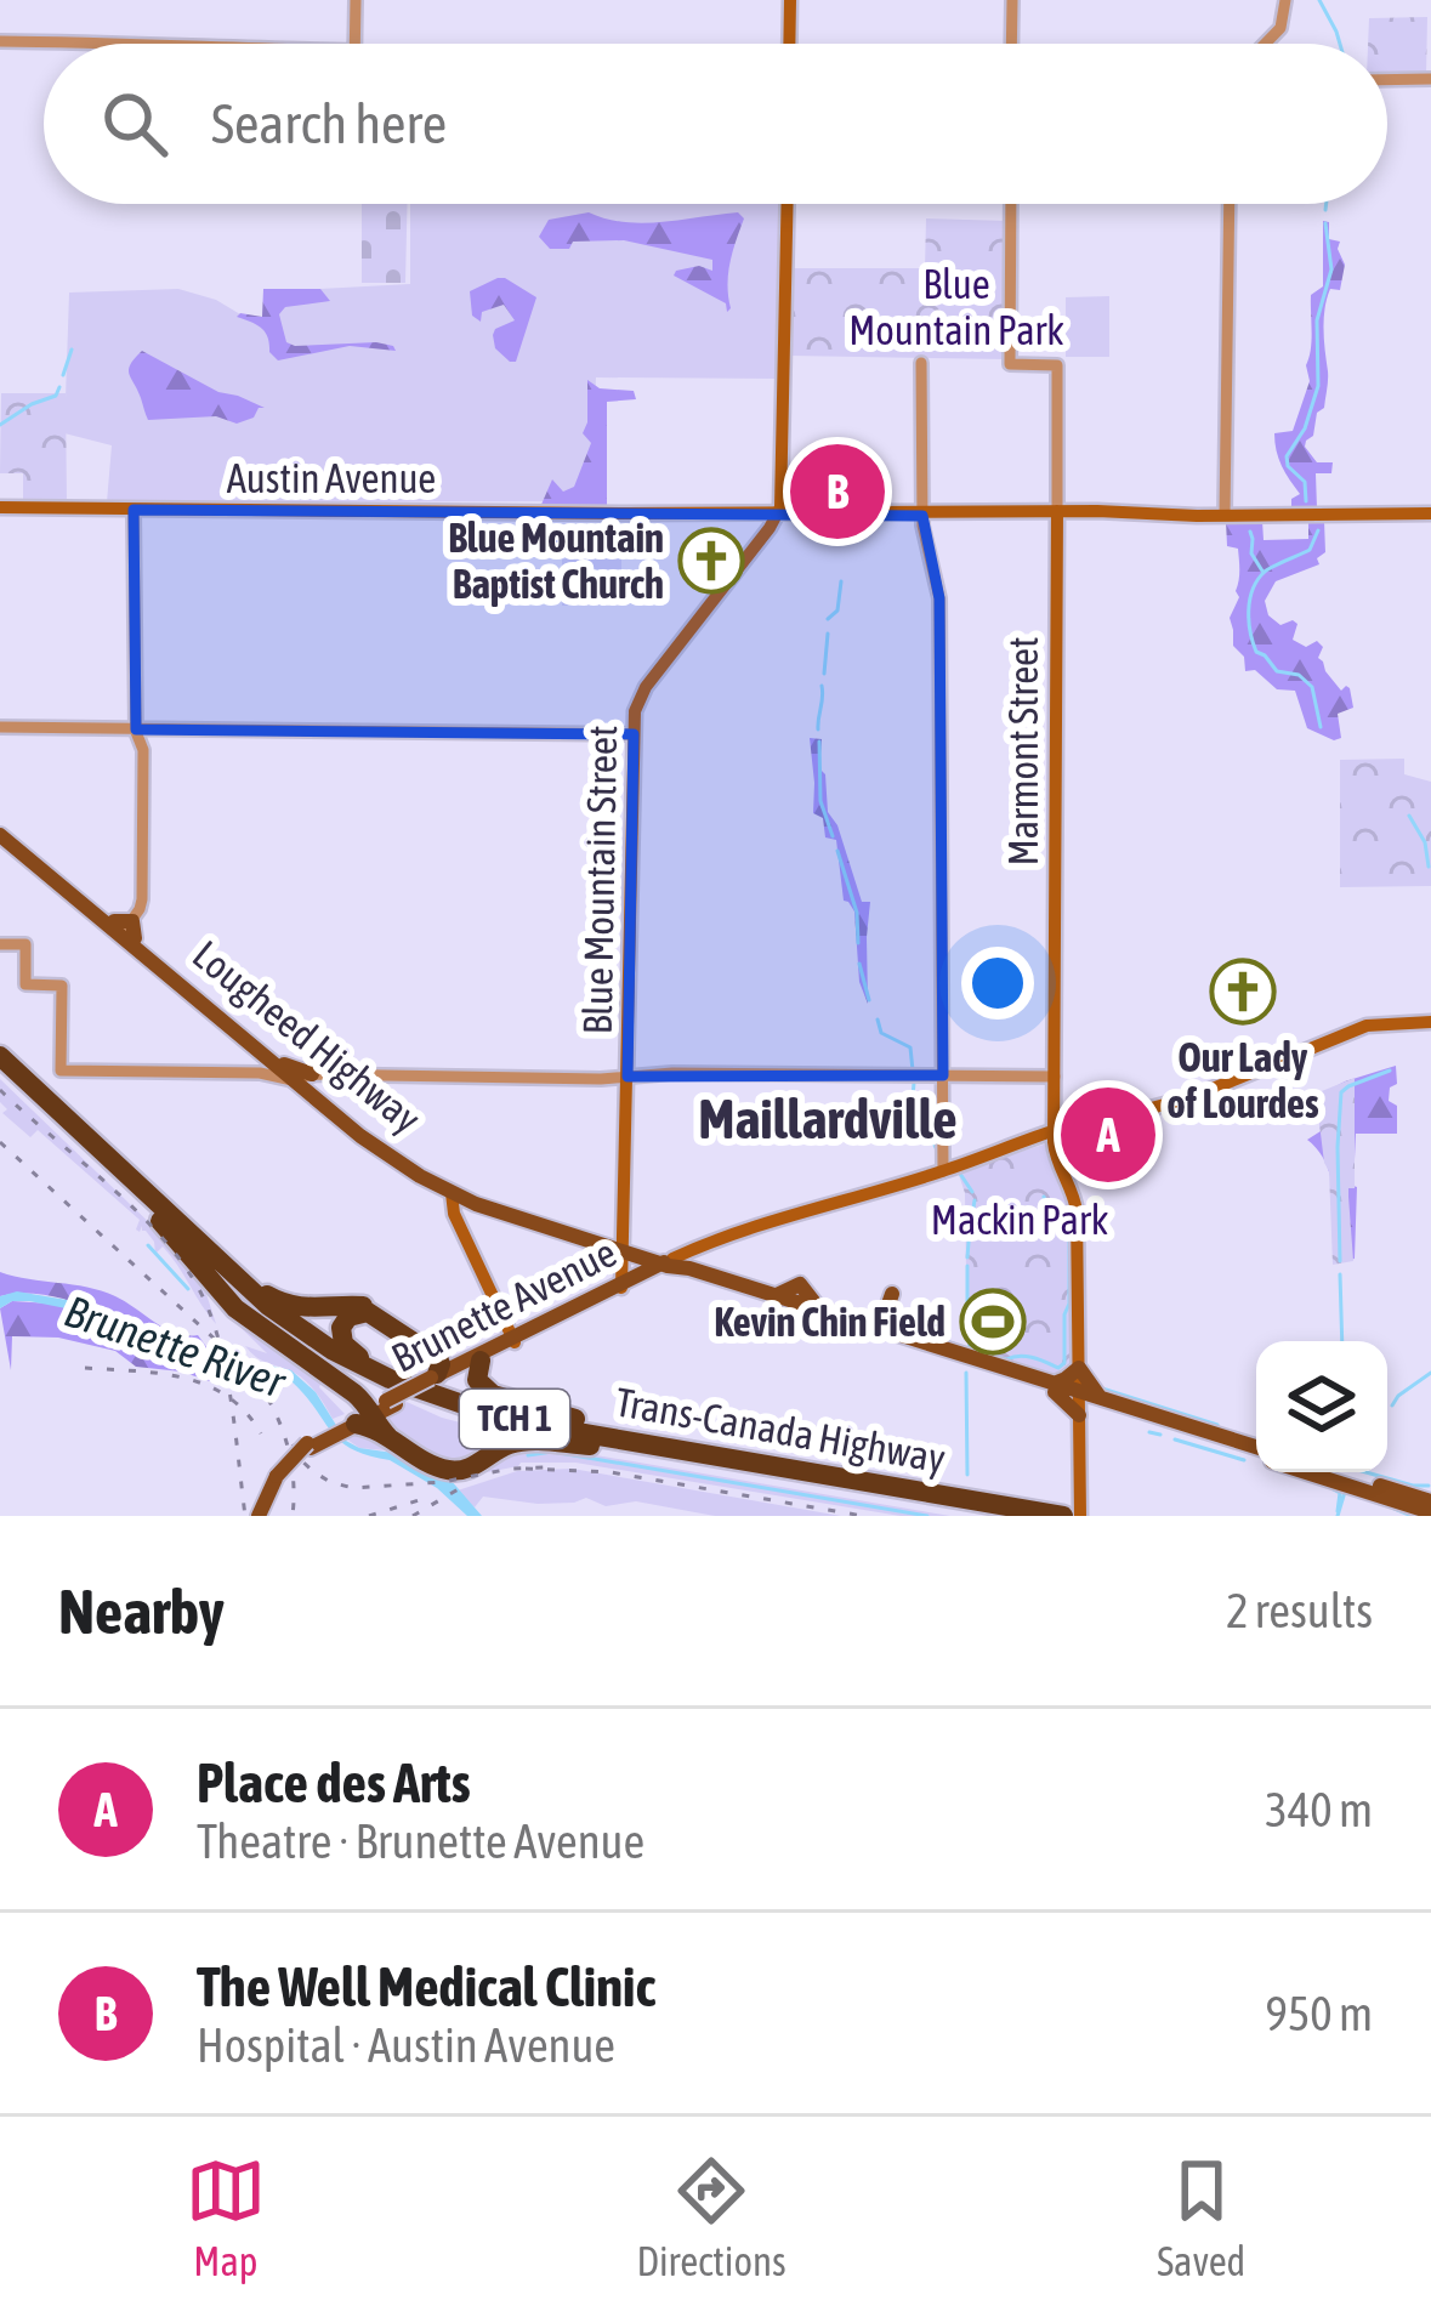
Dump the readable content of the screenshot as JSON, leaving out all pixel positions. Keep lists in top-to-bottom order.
{
  "streets": {
    "highway": ["TCH 1", "Trans-Canada Highway"],
    "main road": [
      "Austin Avenue",
      "Marmont Street",
      "Blue Mountain Street",
      "Lougheed Highway",
      "Brunette Avenue"
    ]
  },
  "crossings": [
    ["Austin Avenue", "Marmont Street"],
    ["Austin Avenue", "Blue Mountain Street"],
    ["Marmont Street", "Lougheed Highway"],
    ["Marmont Street", "Brunette Avenue"],
    ["Blue Mountain Street", "Lougheed Highway"],
    ["Blue Mountain Street", "Brunette Avenue"],
    ["Lougheed Highway", "Brunette Avenue"]
  ],
  "districts": ["Maillardville"],
  "water": ["Brunette River"],
  "parks": ["Blue Mountain Park", "Mackin Park"],
  "places": {
    "church": ["Blue Mountain Baptist Church", "Our Lady of Lourdes"],
    "sports": ["Kevin Chin Field"]
  },
  "page": {
    "search": "Search here",
    "pins": ["B", "A"],
    "heading": ["Nearby", "2 results"],
    "list": [
      {
        "mark": "A",
        "name": "Place des Arts",
        "note": "Theatre · Brunette Avenue",
        "value": "340 m"
      },
      {
        "mark": "B",
        "name": "The Well Medical Clinic",
        "note": "Hospital · Austin Avenue",
        "value": "950 m"
      }
    ],
    "nav": ["Map", "Directions", "Saved"]
  }
}
